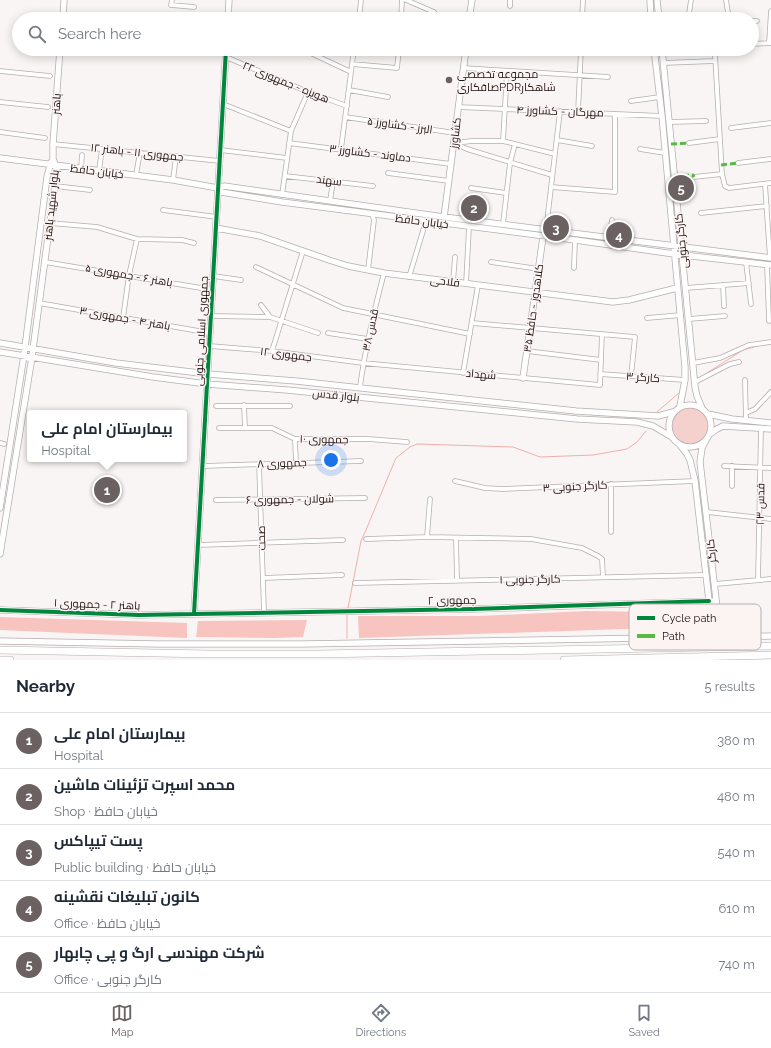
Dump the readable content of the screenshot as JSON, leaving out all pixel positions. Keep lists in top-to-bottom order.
{
  "streets": {
    "main road": [
      "باهنر",
      "کشاورز",
      "خیابان حافظ",
      "بلوار شهید باهنر",
      "کارگر جنوبی",
      "فلاحی",
      "کلاهدوز - حافظ ۳۵",
      "جمهوری اسلامی جنوبی",
      "بلوار قدس",
      "کارگر",
      "جمهوری ۲",
      "باهنر ۲ - جمهوری ۱"
    ],
    "street": [
      "هویزه - جمهوری ۲۲",
      "مهرگان - کشاورز ۴",
      "البرز - کشاورز ۵",
      "جمهوری ۱۱ - باهنر ۱۲",
      "دماوند - کشاورز ۳",
      "سهند",
      "باهنر ۶ - جمهوری ۵",
      "باهنر ۴ - جمهوری ۳",
      "قدس ۳۸",
      "جمهوری ۱۲",
      "شهداد",
      "کارگر ۳",
      "جمهوری ۱۰",
      "جمهوری ۸",
      "کارگر جنوبی ۳",
      "شولان - جمهوری ۶",
      "قدس ۲۳",
      "صحت",
      "کارگر جنوبی ۱"
    ]
  },
  "crossings": [
    ["هویزه - جمهوری ۲۲", "جمهوری اسلامی جنوبی"],
    ["باهنر", "جمهوری ۱۱ - باهنر ۱۲"],
    ["باهنر", "بلوار شهید باهنر"],
    ["مهرگان - کشاورز ۴", "کشاورز"],
    ["مهرگان - کشاورز ۴", "کارگر جنوبی"],
    ["البرز - کشاورز ۵", "کشاورز"],
    ["کشاورز", "دماوند - کشاورز ۳"],
    ["کشاورز", "خیابان حافظ"],
    ["جمهوری ۱۱ - باهنر ۱۲", "جمهوری اسلامی جنوبی"],
    ["خیابان حافظ", "بلوار شهید باهنر"],
    ["خیابان حافظ", "کارگر جنوبی"],
    ["خیابان حافظ", "کلاهدوز - حافظ ۳۵"],
    ["خیابان حافظ", "جمهوری اسلامی جنوبی"],
    ["بلوار شهید باهنر", "باهنر ۶ - جمهوری ۵"],
    ["بلوار شهید باهنر", "باهنر ۴ - جمهوری ۳"],
    ["بلوار شهید باهنر", "بلوار قدس"],
    ["کارگر جنوبی", "فلاحی"],
    ["کارگر جنوبی", "کارگر ۳"],
    ["کارگر جنوبی", "بلوار قدس"],
    ["کارگر جنوبی", "کارگر"],
    ["باهنر ۶ - جمهوری ۵", "جمهوری اسلامی جنوبی"],
    ["فلاحی", "کلاهدوز - حافظ ۳۵"],
    ["فلاحی", "قدس ۳۸"],
    ["فلاحی", "جمهوری اسلامی جنوبی"],
    ["کلاهدوز - حافظ ۳۵", "شهداد"],
    ["باهنر ۴ - جمهوری ۳", "جمهوری اسلامی جنوبی"],
    ["قدس ۳۸", "جمهوری ۱۲"],
    ["قدس ۳۸", "شهداد"],
    ["قدس ۳۸", "بلوار قدس"],
    ["جمهوری اسلامی جنوبی", "جمهوری ۱۲"],
    ["جمهوری اسلامی جنوبی", "بلوار قدس"],
    ["جمهوری اسلامی جنوبی", "جمهوری ۸"],
    ["جمهوری اسلامی جنوبی", "جمهوری ۲"],
    ["جمهوری اسلامی جنوبی", "باهنر ۲ - جمهوری ۱"],
    ["جمهوری ۱۲", "شهداد"],
    ["شهداد", "کارگر ۳"],
    ["بلوار قدس", "کارگر"],
    ["جمهوری ۸", "صحت"],
    ["کارگر جنوبی ۳", "کارگر"],
    ["شولان - جمهوری ۶", "صحت"],
    ["صحت", "جمهوری ۲"],
    ["کارگر", "کارگر جنوبی ۱"],
    ["کارگر", "جمهوری ۲"],
    ["جمهوری ۲", "باهنر ۲ - جمهوری ۱"]
  ],
  "places": ["مجموعه تخصصی صافکاریPDRشاهکار"],
  "legend": ["Cycle path", "Path"],
  "page": {
    "search": "Search here",
    "pins": [
      "5",
      "2",
      "3",
      "4",
      "1"
    ],
    "popup": ["بیمارستان امام علی", "Hospital"],
    "heading": ["Nearby", "5 results"],
    "list": [
      {
        "mark": "1",
        "name": "بیمارستان امام علی",
        "note": "Hospital",
        "value": "380 m"
      },
      {
        "mark": "2",
        "name": "محمد اسپرت تزئینات ماشین",
        "note": "Shop · خیابان حافظ",
        "value": "480 m"
      },
      {
        "mark": "3",
        "name": "پست تیپاکس",
        "note": "Public building · خیابان حافظ",
        "value": "540 m"
      },
      {
        "mark": "4",
        "name": "کانون تبلیغات نقشینه",
        "note": "Office · خیابان حافظ",
        "value": "610 m"
      },
      {
        "mark": "5",
        "name": "شرکت مهندسی ارگ و پی چابهار",
        "note": "Office · کارگر جنوبی",
        "value": "740 m"
      }
    ],
    "nav": ["Map", "Directions", "Saved"]
  }
}
